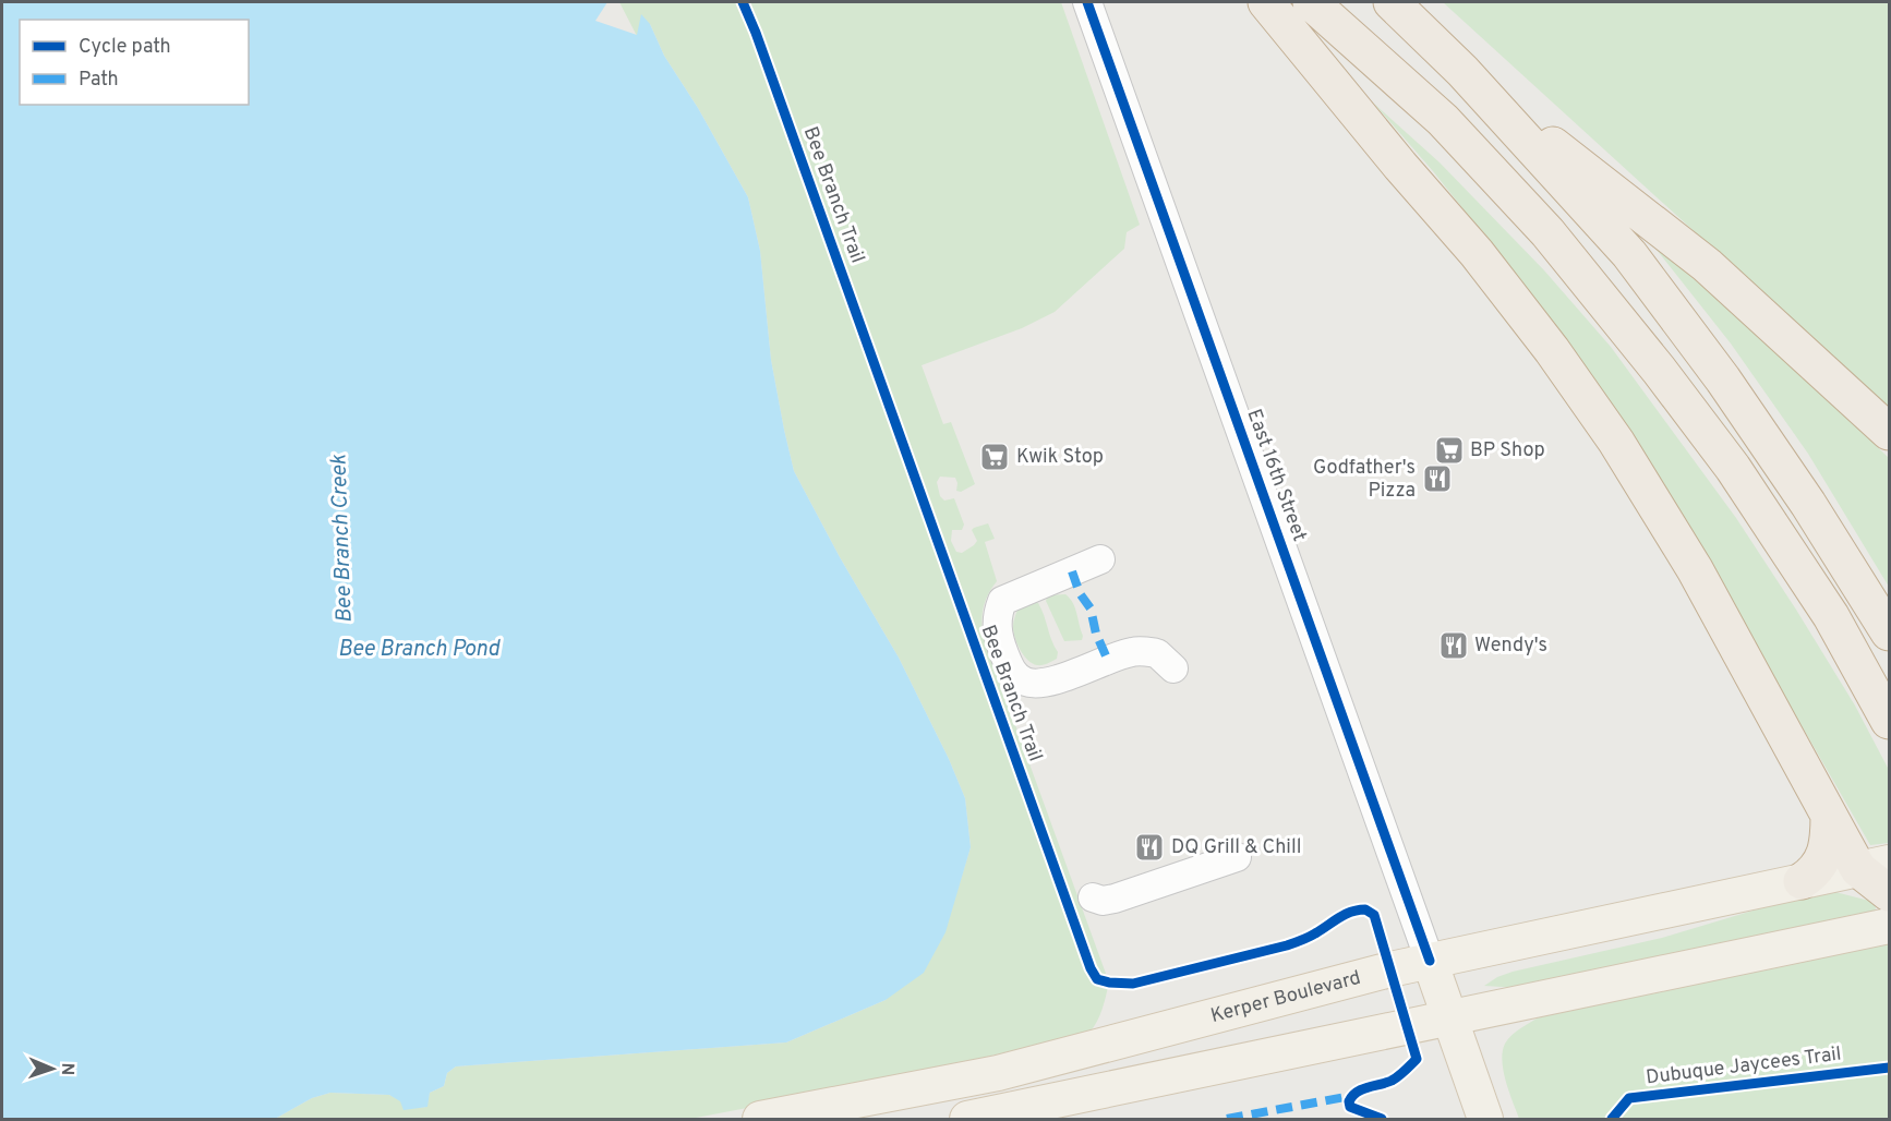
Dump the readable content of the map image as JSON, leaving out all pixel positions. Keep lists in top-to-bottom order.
{
  "streets": {
    "main road": ["East 16th Street", "Kerper Boulevard"],
    "cycle path": ["Bee Branch Trail", "Dubuque Jaycees Trail"]
  },
  "crossings": [
    ["East 16th Street", "Kerper Boulevard"]
  ],
  "water": ["Bee Branch Creek", "Bee Branch Pond"],
  "places": {
    "supermarket": ["BP Shop", "Kwik Stop"],
    "restaurant": ["Godfather's Pizza", "Wendy's", "DQ Grill & Chill"]
  },
  "legend": ["Cycle path", "Path"],
  "north": "right"
}
